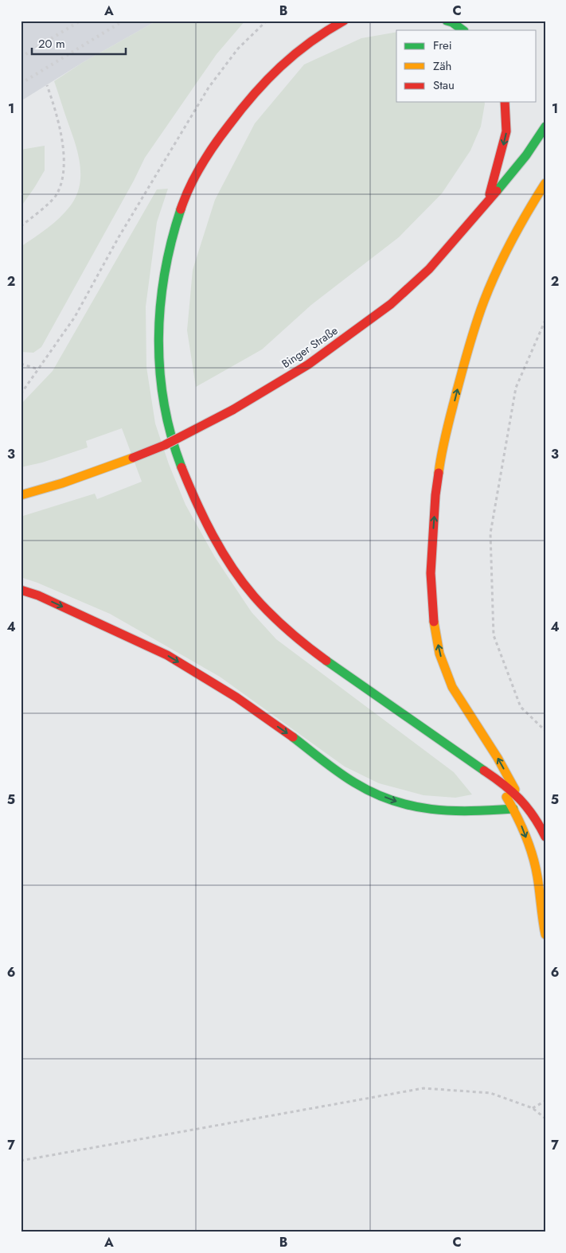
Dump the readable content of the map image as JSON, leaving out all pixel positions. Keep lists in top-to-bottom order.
{
  "streets": {
    "main road": ["Binger Straße"]
  },
  "legend": ["Frei", "Zäh", "Stau"],
  "scale_bar": "20 m",
  "grid": {
    "columns": ["A", "B", "C"],
    "rows": [
      "1",
      "2",
      "3",
      "4",
      "5",
      "6",
      "7"
    ]
  }
}
